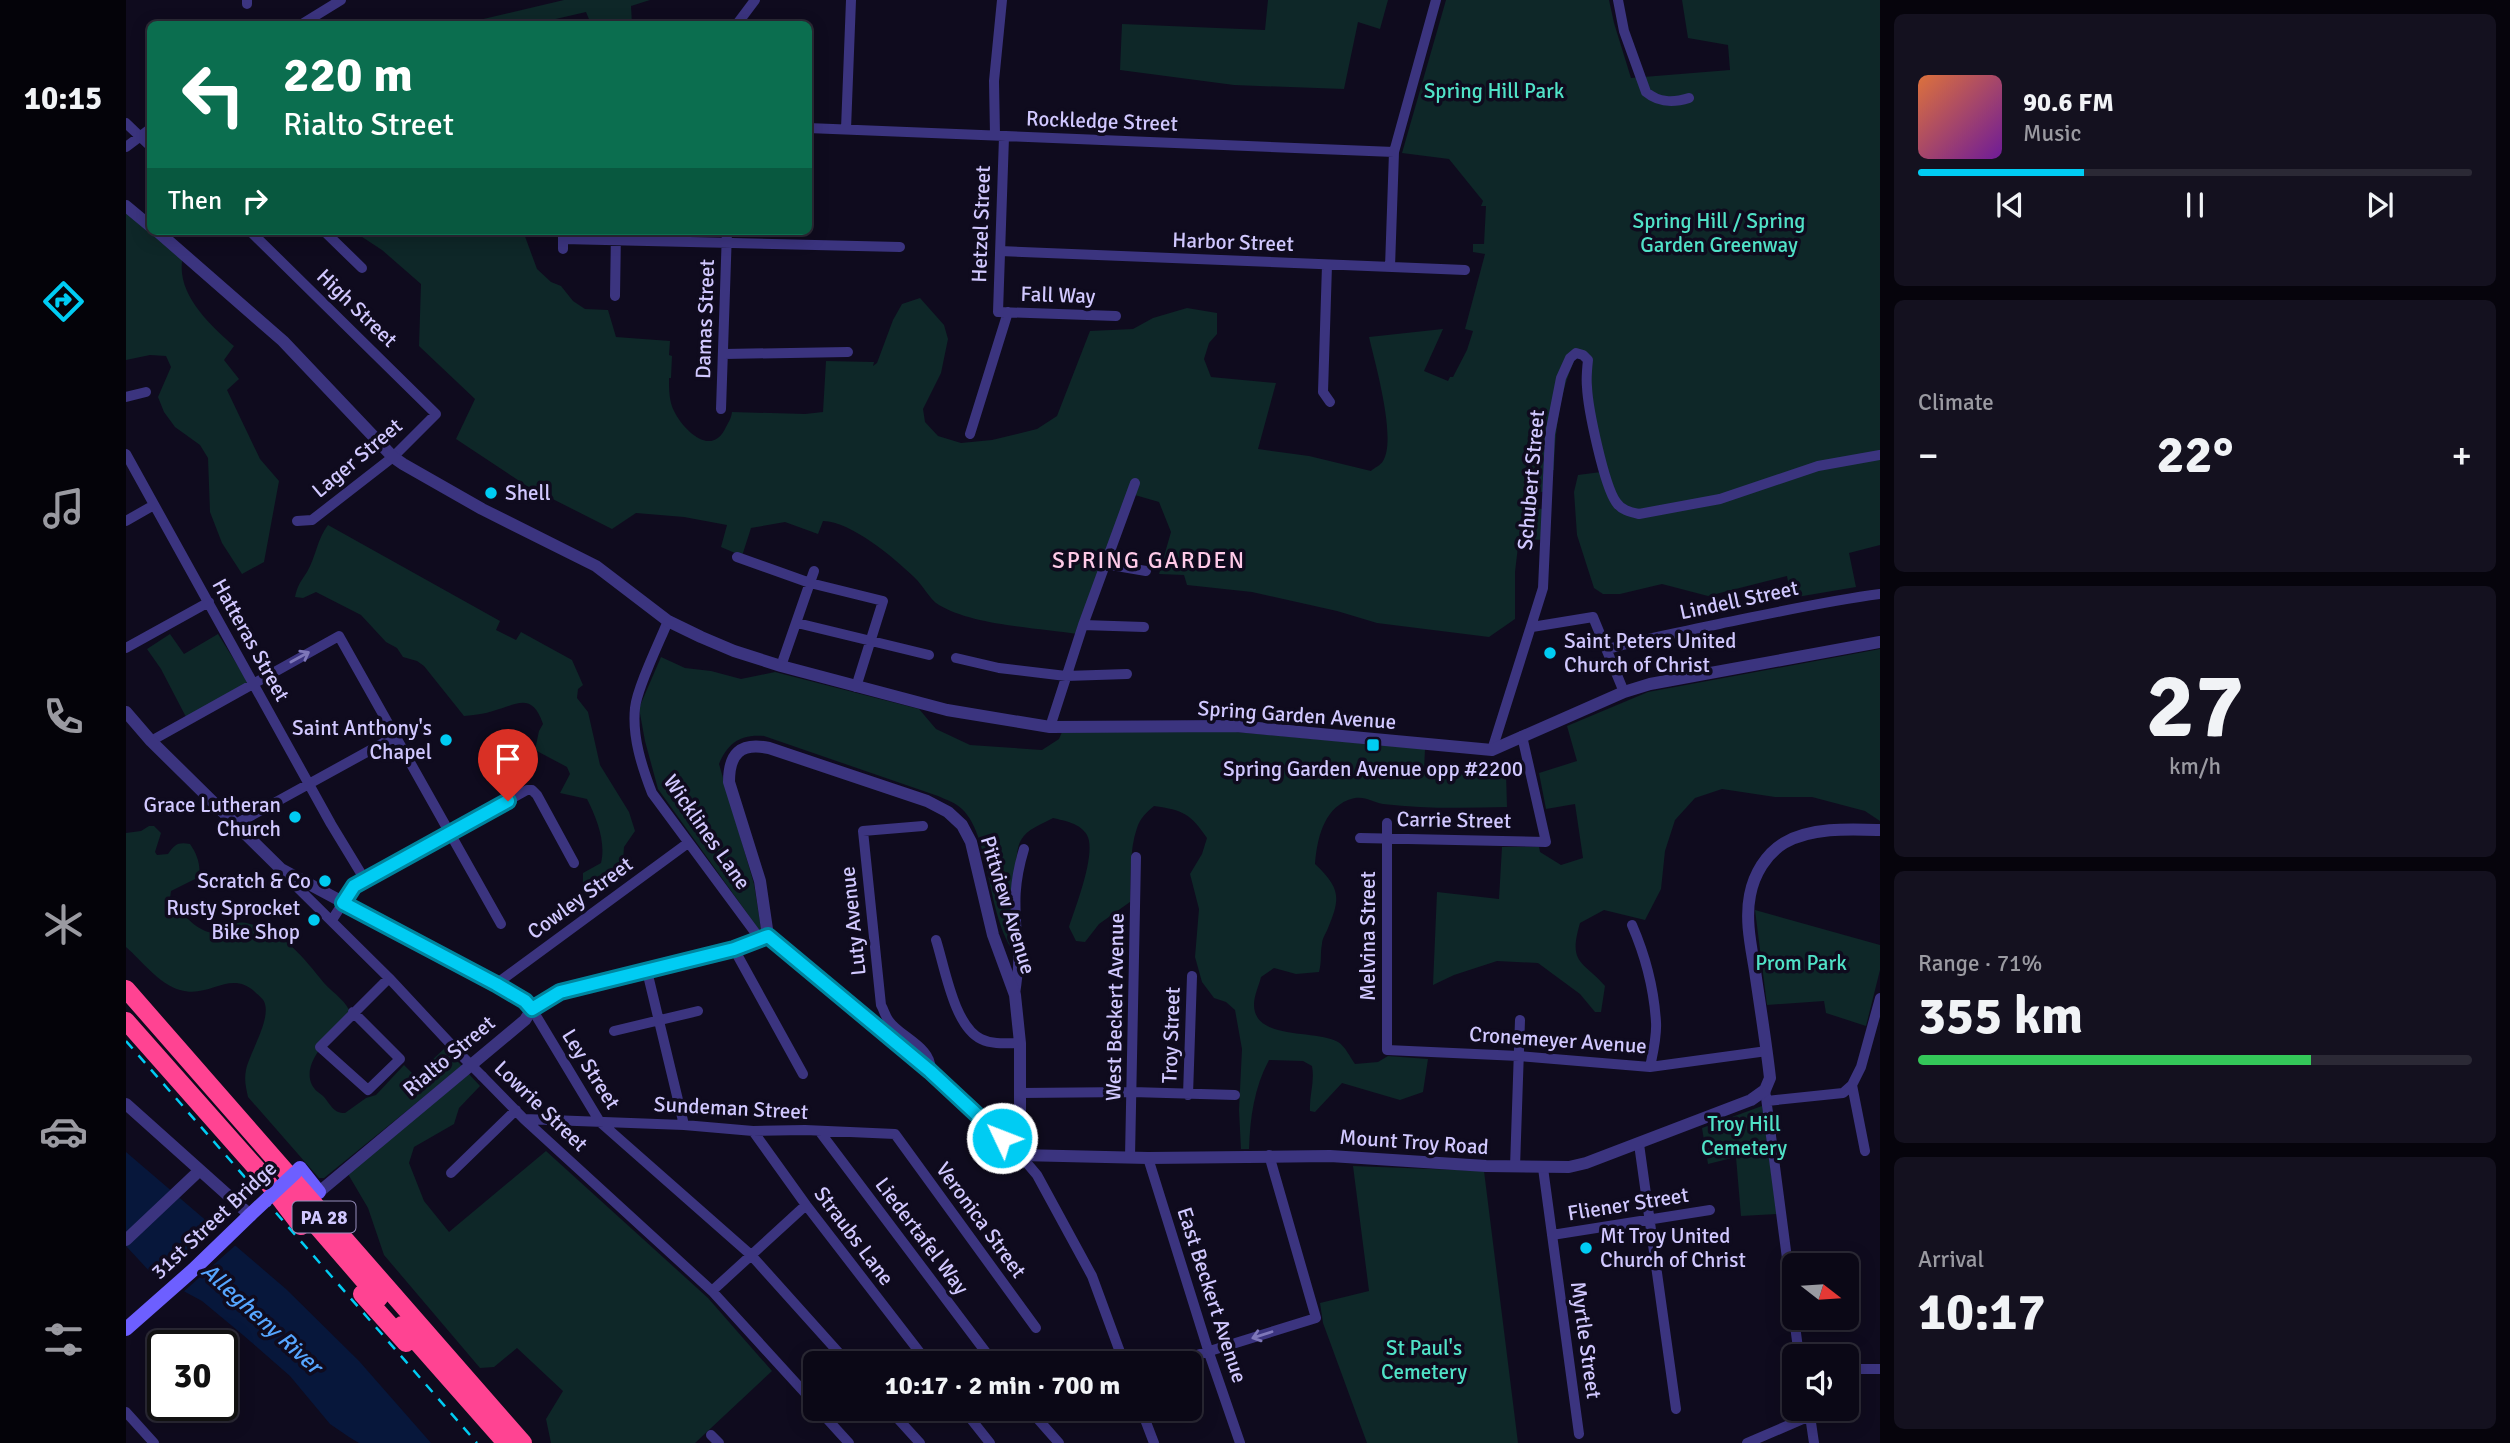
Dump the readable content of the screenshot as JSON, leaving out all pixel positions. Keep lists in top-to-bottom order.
{
  "streets": {
    "highway": ["PA 28"],
    "main road": ["31st Street Bridge"],
    "street": [
      "Rockledge Street",
      "Hetzel Street",
      "Harbor Street",
      "Fall Way",
      "High Street",
      "Damas Street",
      "Lager Street",
      "Schubert Street",
      "Lindell Street",
      "Hatteras Street",
      "Spring Garden Avenue",
      "Carrie Street",
      "Wicklines Lane",
      "Cowley Street",
      "Pittview Avenue",
      "Luty Avenue",
      "Melvina Street",
      "West Beckert Avenue",
      "Troy Street",
      "Cronemeyer Avenue",
      "Rialto Street",
      "Ley Street",
      "Lowrie Street",
      "Sundeman Street",
      "Mount Troy Road",
      "Fliener Street",
      "Veronica Street",
      "Straubs Lane",
      "Liedertafel Way",
      "East Beckert Avenue",
      "Myrtle Street"
    ]
  },
  "crossings": [
    ["Rockledge Street", "Hetzel Street"],
    ["Hetzel Street", "Harbor Street"],
    ["Hetzel Street", "Fall Way"],
    ["High Street", "Lager Street"],
    ["Lager Street", "Spring Garden Avenue"],
    ["Schubert Street", "Spring Garden Avenue"],
    ["Spring Garden Avenue", "Wicklines Lane"],
    ["Carrie Street", "Melvina Street"],
    ["Wicklines Lane", "Cowley Street"],
    ["Wicklines Lane", "Pittview Avenue"],
    ["Wicklines Lane", "Rialto Street"],
    ["Cowley Street", "Ley Street"],
    ["Pittview Avenue", "Rialto Street"],
    ["Pittview Avenue", "Mount Troy Road"],
    ["Melvina Street", "Cronemeyer Avenue"],
    ["West Beckert Avenue", "Mount Troy Road"],
    ["Rialto Street", "Ley Street"],
    ["Ley Street", "Lowrie Street"],
    ["Ley Street", "Sundeman Street"],
    ["Lowrie Street", "Sundeman Street"],
    ["Sundeman Street", "Veronica Street"],
    ["Sundeman Street", "Straubs Lane"],
    ["Sundeman Street", "Liedertafel Way"],
    ["Mount Troy Road", "East Beckert Avenue"],
    ["Mount Troy Road", "Myrtle Street"],
    ["Fliener Street", "Myrtle Street"]
  ],
  "districts": ["SPRING GARDEN"],
  "water": ["Allegheny River"],
  "parks": [
    "Spring Hill Park",
    "Spring Hill / Spring Garden Greenway",
    "Prom Park",
    "Troy Hill Cemetery",
    "St Paul's Cemetery"
  ],
  "places": {
    "other": [
      "Shell",
      "Saint Peters United Church of Christ",
      "Saint Anthony's Chapel",
      "Grace Lutheran Church",
      "Scratch & Co",
      "Rusty Sprocket Bike Shop",
      "Mt Troy United Church of Christ"
    ],
    "transit": ["Spring Garden Avenue opp #2200"]
  },
  "north": "right",
  "page": {
    "tabs": "10:15",
    "turn": ["220 m", "Rialto Street"],
    "song": ["90.6 FM", "Music"],
    "then": "Then",
    "tile": [
      "Climate",
      ["27", "km/h"],
      ["Range · 71%", "355 km"],
      ["Arrival", "10:17"]
    ],
    "heat": ["−", "22°", "+"],
    "limit": "30",
    "trip": "10:17 · 2 min · 700 m"
  }
}
